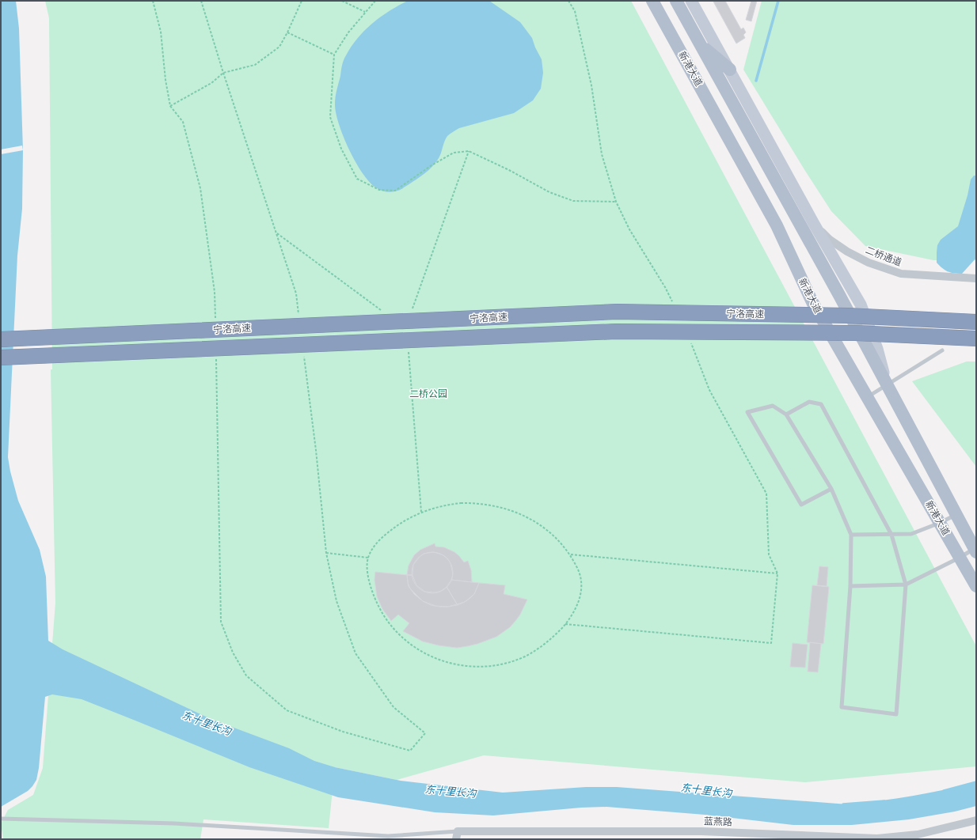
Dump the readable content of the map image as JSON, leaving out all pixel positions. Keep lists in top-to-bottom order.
{
  "streets": {
    "highway": ["宁洛高速"],
    "main road": ["新港大道"],
    "street": ["二桥通道", "蓝燕路"]
  },
  "water": ["东十里长沟"],
  "parks": ["二桥公园"]
}
